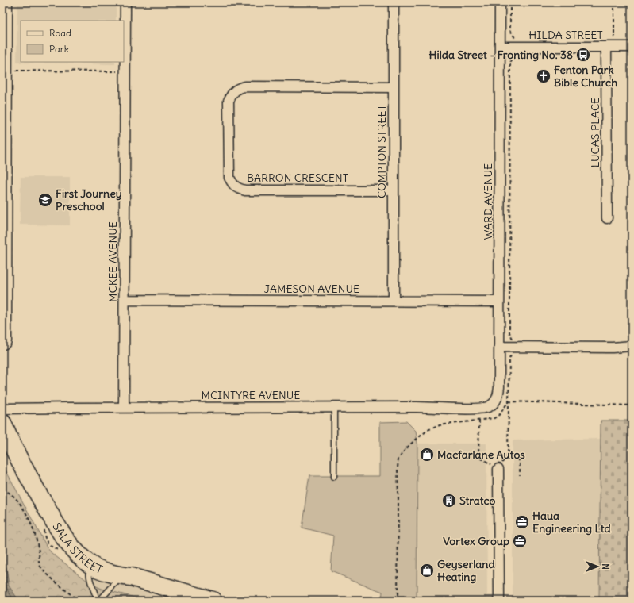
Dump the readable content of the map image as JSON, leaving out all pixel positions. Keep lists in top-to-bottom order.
{
  "streets": {
    "highway": ["SALA STREET"],
    "street": [
      "HILDA STREET",
      "LUCAS PLACE",
      "COMPTON STREET",
      "BARRON CRESCENT",
      "WARD AVENUE",
      "MCKEE AVENUE",
      "JAMESON AVENUE",
      "MCINTYRE AVENUE"
    ]
  },
  "crossings": [
    ["HILDA STREET", "LUCAS PLACE"],
    ["HILDA STREET", "WARD AVENUE"],
    ["COMPTON STREET", "BARRON CRESCENT"],
    ["COMPTON STREET", "JAMESON AVENUE"],
    ["WARD AVENUE", "JAMESON AVENUE"],
    ["WARD AVENUE", "MCINTYRE AVENUE"],
    ["MCKEE AVENUE", "JAMESON AVENUE"],
    ["MCKEE AVENUE", "MCINTYRE AVENUE"]
  ],
  "places": {
    "bus stop": ["Hilda Street - Fronting No. 38"],
    "church": ["Fenton Park Bible Church"],
    "school or university": ["First Journey Preschool"],
    "shop": ["Macfarlane Autos", "Geyserland Heating"],
    "building": ["Stratco"],
    "office": ["Haua Engineering Ltd", "Vortex Group"]
  },
  "legend": ["Road", "Park"],
  "north": "right"
}
